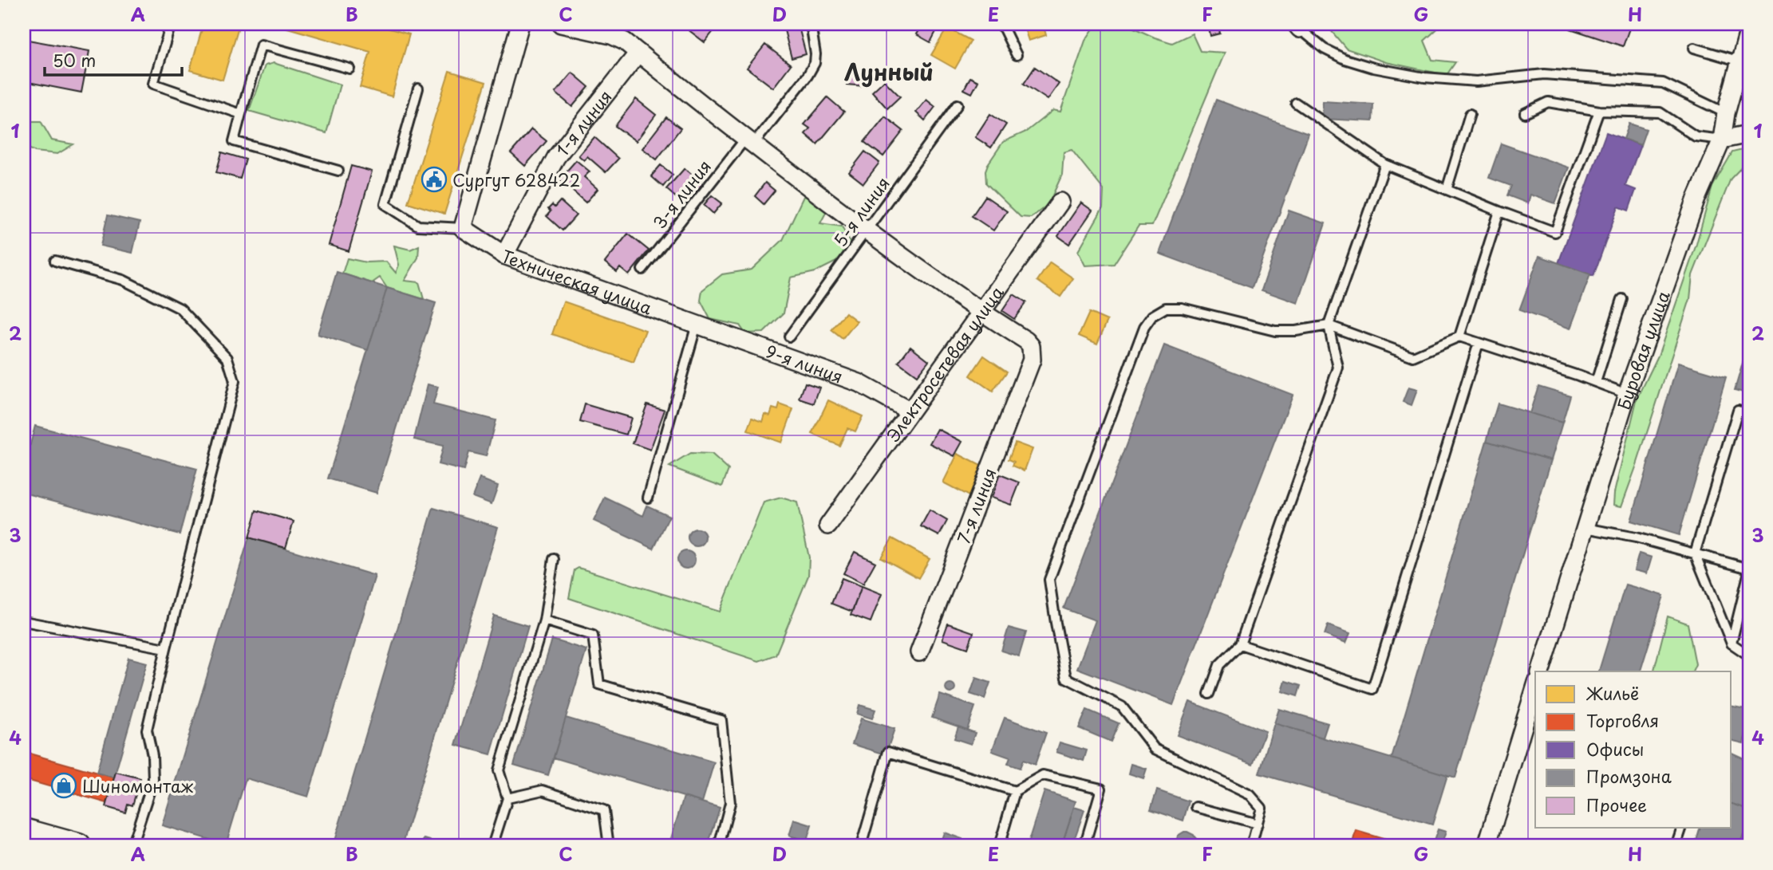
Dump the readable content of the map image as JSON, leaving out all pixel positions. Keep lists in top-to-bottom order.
{
  "streets": {
    "street": [
      "1-я линия",
      "Техническая улица",
      "Буровая улица",
      "9-я линия",
      "Электросетевая улица",
      "7-я линия"
    ],
    "lane": ["3-я линия", "5-я линия"]
  },
  "crossings": [
    ["1-я линия", "Техническая улица"],
    ["Техническая улица", "9-я линия"],
    ["9-я линия", "Электросетевая улица"],
    ["Электросетевая улица", "7-я линия"]
  ],
  "districts": ["Лунный"],
  "places": {
    "public building": ["Сургут 628422"],
    "shop": ["Шиномонтаж"]
  },
  "legend": [
    "Жильё",
    "Торговля",
    "Офисы",
    "Промзона",
    "Прочее"
  ],
  "scale_bar": "50 m",
  "grid": {
    "columns": [
      "A",
      "B",
      "C",
      "D",
      "E",
      "F",
      "G",
      "H"
    ],
    "rows": [
      "1",
      "2",
      "3",
      "4"
    ]
  }
}
